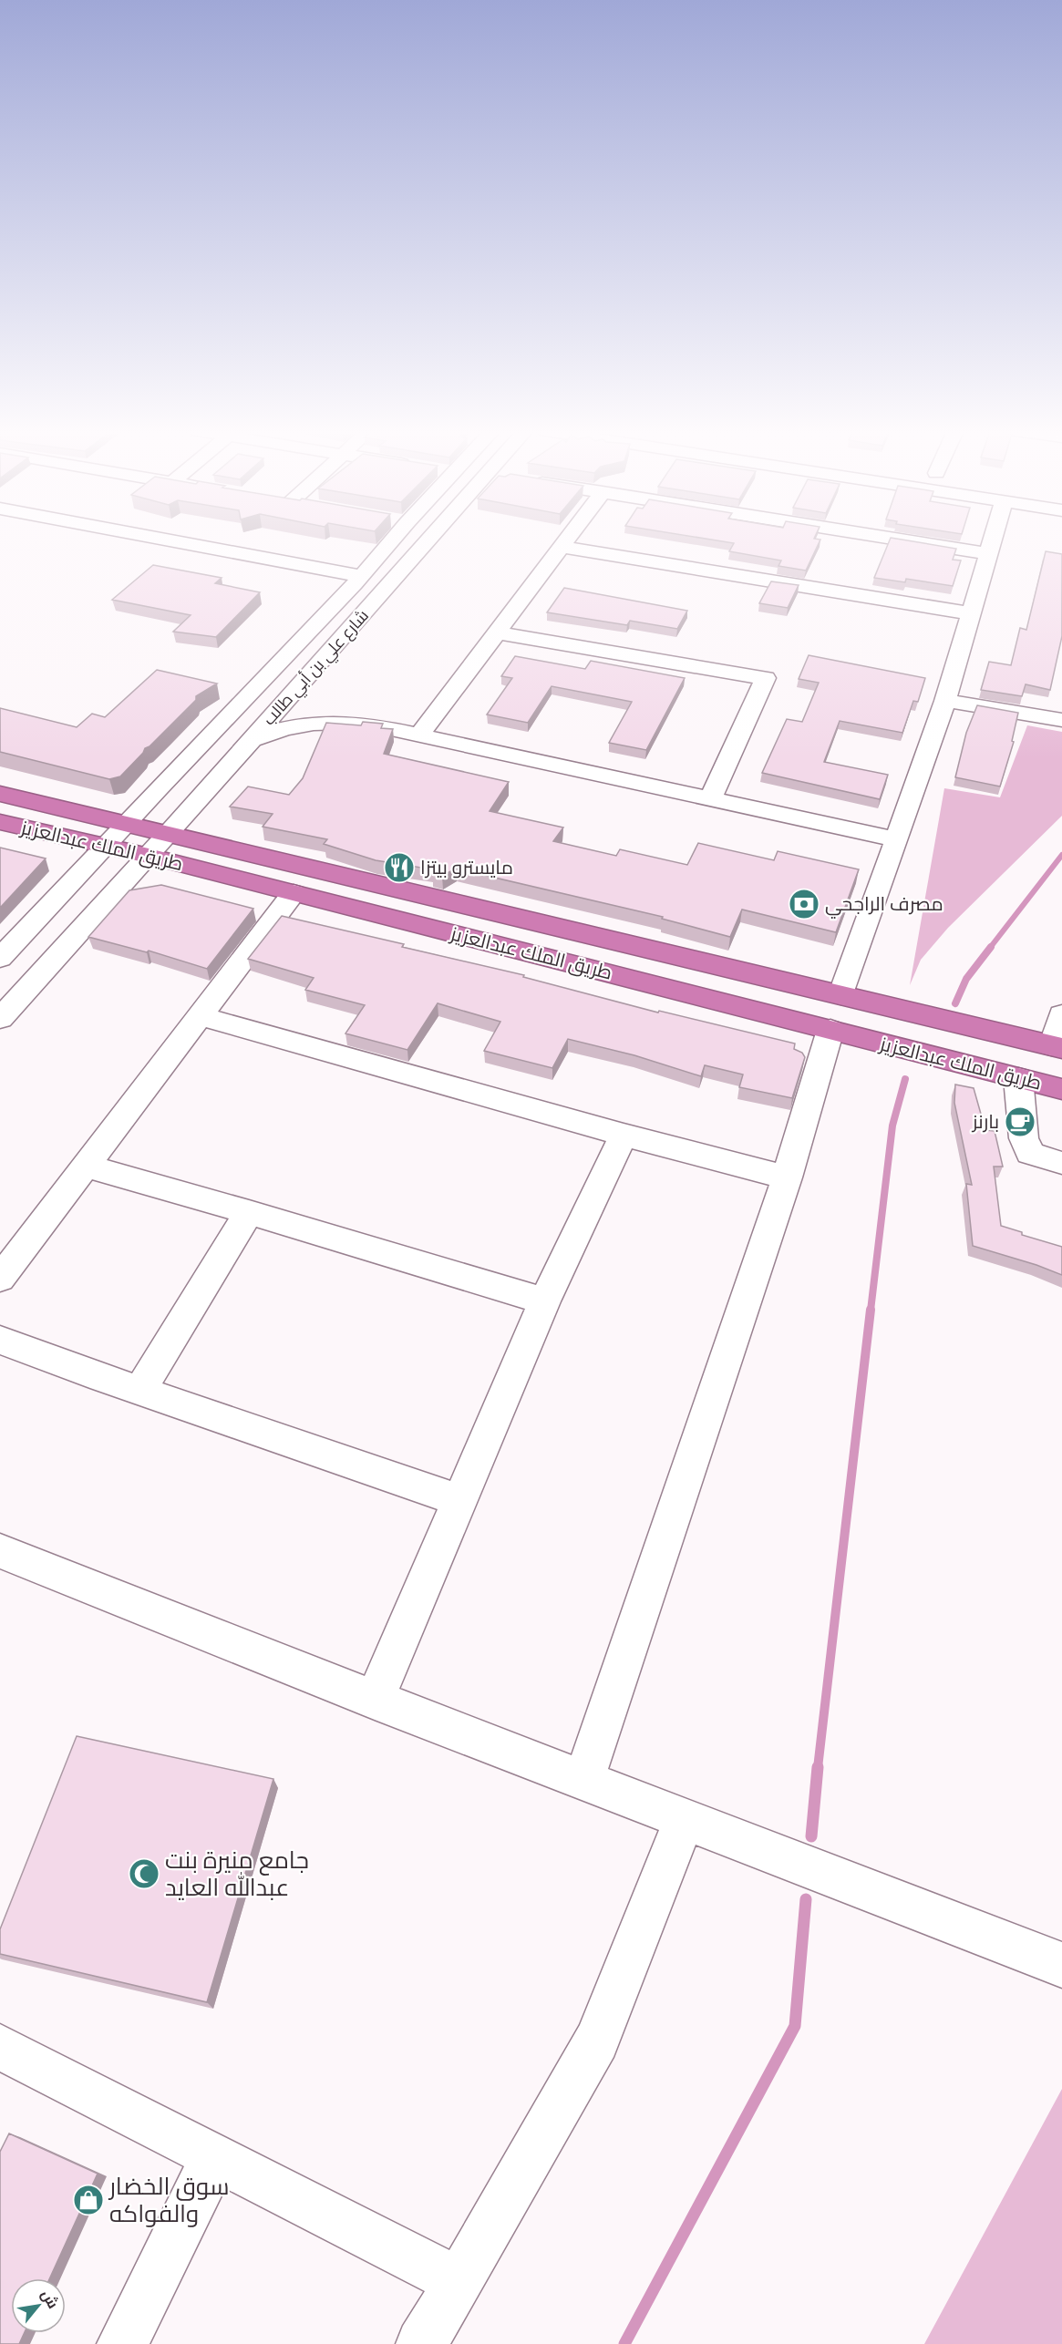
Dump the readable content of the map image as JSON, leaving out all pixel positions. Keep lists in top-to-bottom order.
{
  "streets": {
    "highway": ["طريق الملك عبدالعزيز"],
    "street": ["شارع علي بن أبي طالب"]
  },
  "crossings": [
    ["شارع علي بن أبي طالب", "طريق الملك عبدالعزيز"]
  ],
  "places": {
    "restaurant": ["مايسترو بيتزا"],
    "bank": ["مصرف الراجحي"],
    "cafe": ["بارنز"],
    "mosque": ["جامع منيرة بنت عبدالله العايد"],
    "shop": ["سوق الخضار والفواكه"]
  },
  "north": "top right"
}
